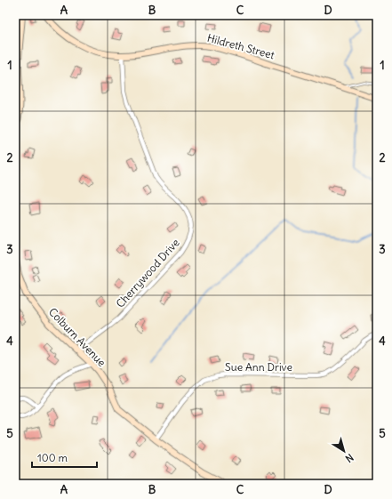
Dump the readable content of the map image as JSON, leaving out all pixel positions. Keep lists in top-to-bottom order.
{
  "streets": {
    "street": [
      "Hildreth Street",
      "Cherrywood Drive",
      "Colburn Avenue",
      "Sue Ann Drive"
    ]
  },
  "crossings": [
    ["Hildreth Street", "Cherrywood Drive"],
    ["Cherrywood Drive", "Colburn Avenue"],
    ["Colburn Avenue", "Sue Ann Drive"]
  ],
  "scale_bar": "100 m",
  "north": "bottom right",
  "grid": {
    "columns": [
      "A",
      "B",
      "C",
      "D"
    ],
    "rows": [
      "1",
      "2",
      "3",
      "4",
      "5"
    ]
  }
}
